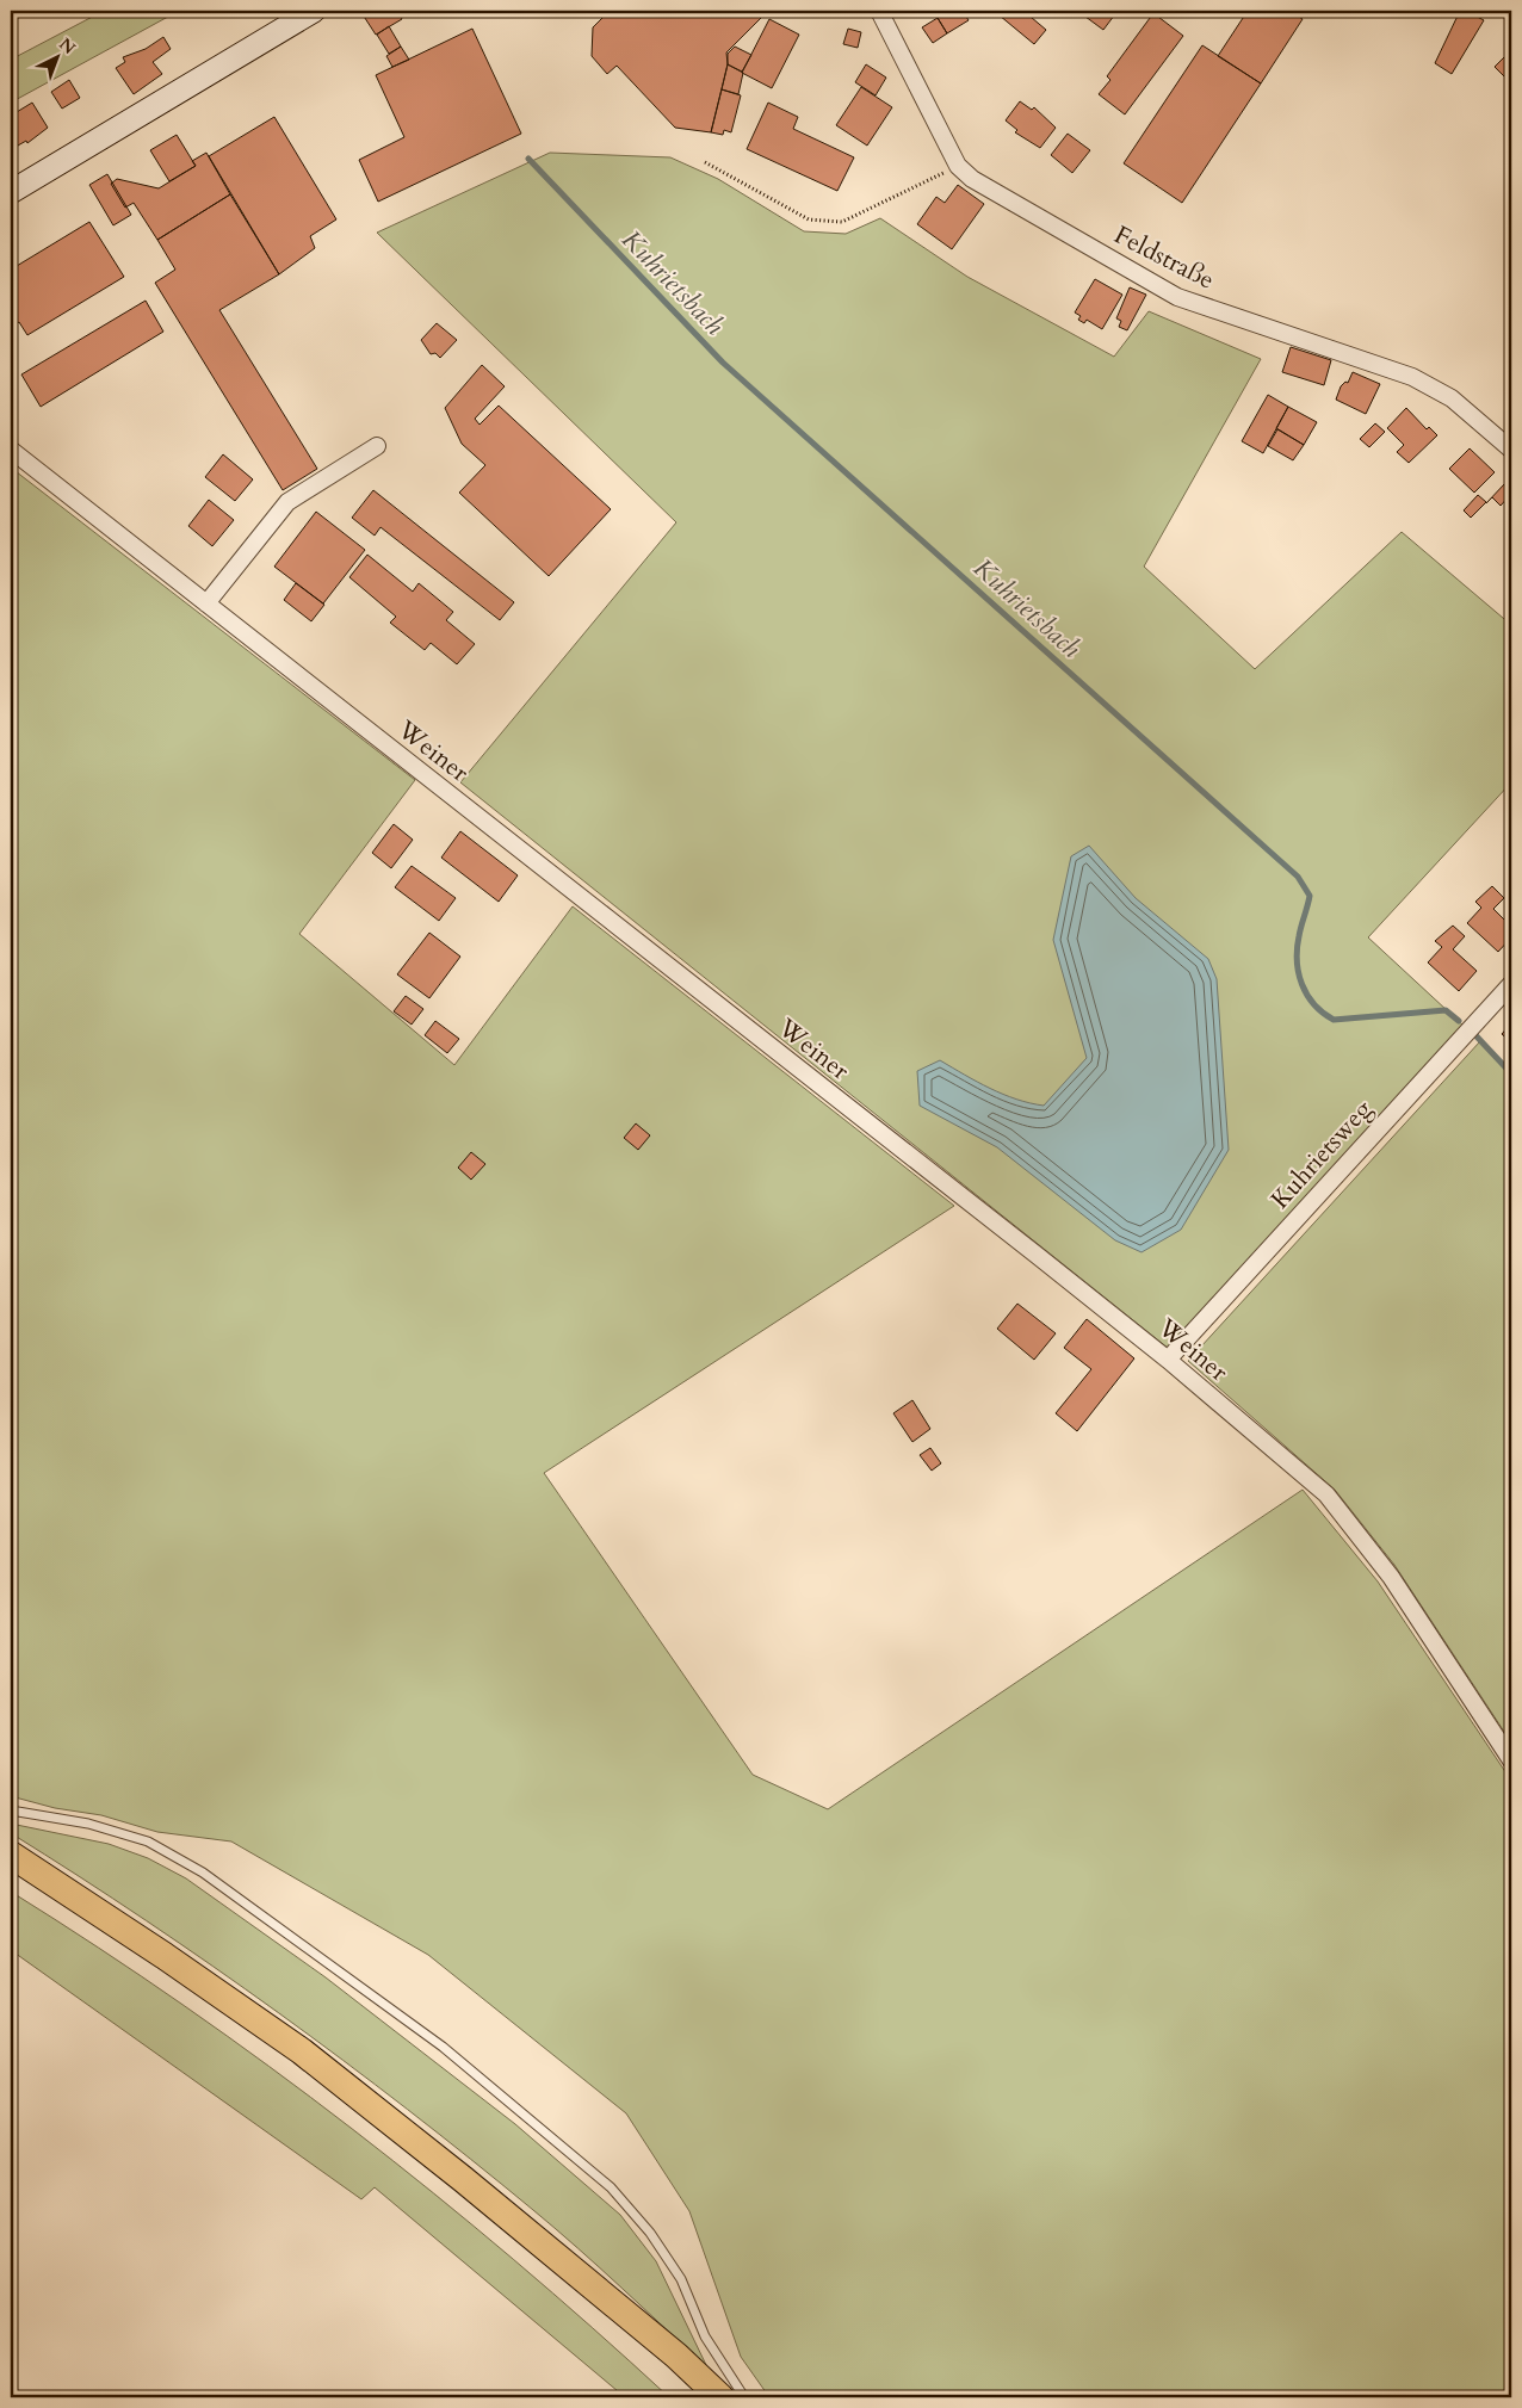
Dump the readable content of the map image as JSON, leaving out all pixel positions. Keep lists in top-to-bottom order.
{
  "streets": {
    "street": ["Feldstraße", "Weiner", "Kuhrietsweg"]
  },
  "crossings": [
    ["Weiner", "Kuhrietsweg"]
  ],
  "water": ["Kuhrietsbach"],
  "north": "top right"
}
